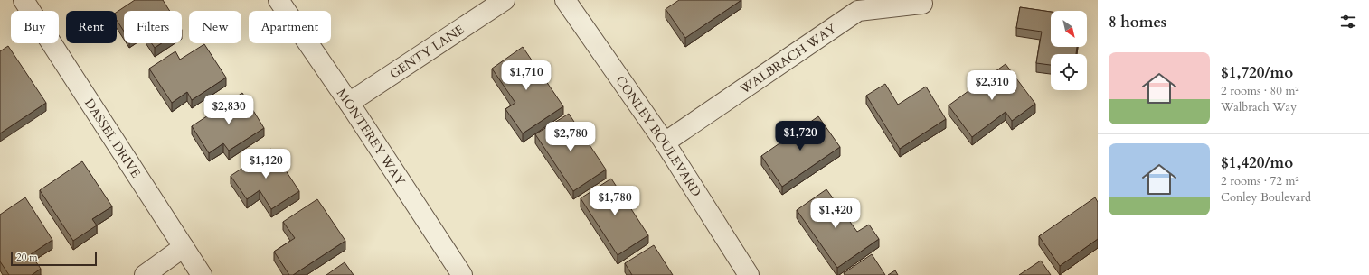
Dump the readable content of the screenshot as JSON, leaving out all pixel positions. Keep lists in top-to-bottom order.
{
  "streets": {
    "street": [
      "GENTY LANE",
      "WALBRACH WAY",
      "CONLEY BOULEVARD",
      "MONTEREY WAY",
      "DASSEL DRIVE"
    ]
  },
  "crossings": [
    ["GENTY LANE", "MONTEREY WAY"],
    ["WALBRACH WAY", "CONLEY BOULEVARD"]
  ],
  "scale_bar": "20 m",
  "north": "bottom right",
  "page": {
    "heading": "8 homes",
    "chip": [
      "Buy",
      "Rent",
      "Filters",
      "New",
      "Apartment"
    ],
    "list": [
      {
        "name": "$1,720/mo",
        "note": "2 rooms · 80 m² · Walbrach Way"
      },
      {
        "name": "$1,420/mo",
        "note": "2 rooms · 72 m² · Conley Boulevard"
      }
    ],
    "price": [
      "$1,710",
      "$2,310",
      "$2,830",
      "$1,720",
      "$2,780",
      "$1,120",
      "$1,780",
      "$1,420"
    ],
    "scale": "20 m"
  }
}
